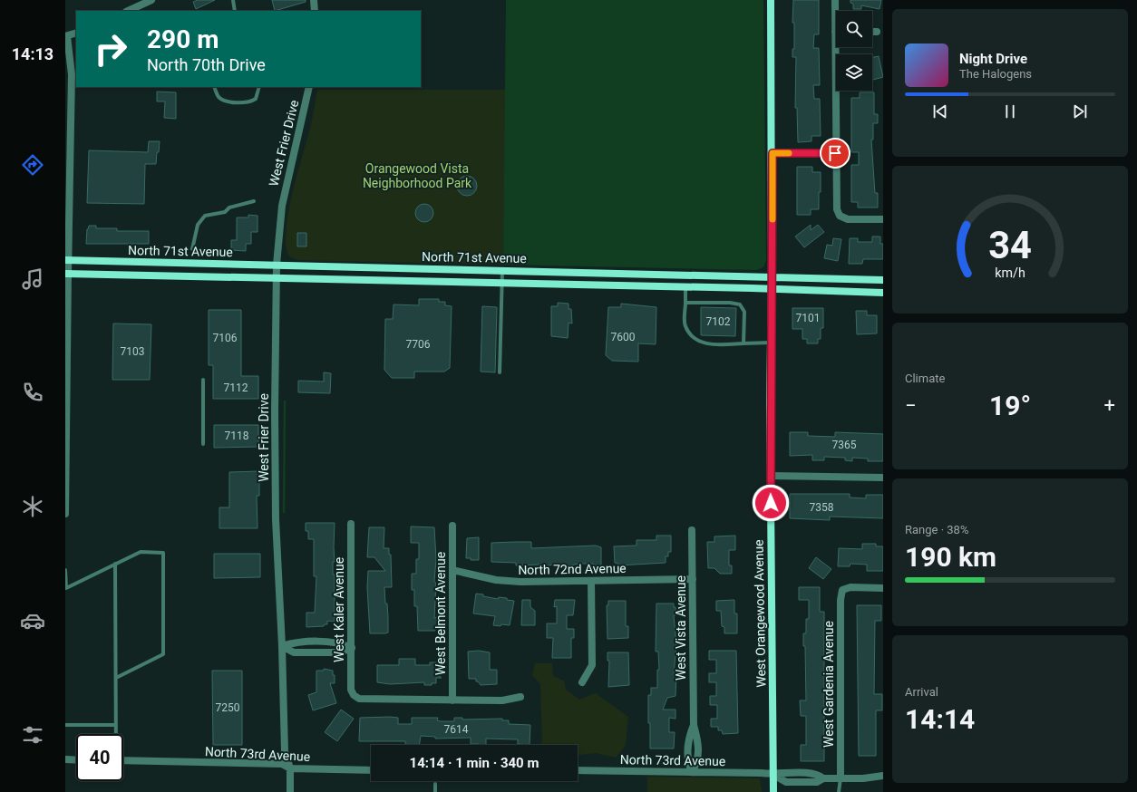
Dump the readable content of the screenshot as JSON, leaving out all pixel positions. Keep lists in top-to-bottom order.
{
  "streets": {
    "street": [
      "West Frier Drive",
      "North 71st Avenue",
      "North 72nd Avenue",
      "West Kaler Avenue",
      "West Belmont Avenue",
      "West Orangewood Avenue",
      "West Vista Avenue",
      "West Gardenia Avenue",
      "North 73rd Avenue"
    ]
  },
  "crossings": [
    ["West Frier Drive", "North 71st Avenue"],
    ["West Frier Drive", "North 73rd Avenue"],
    ["North 71st Avenue", "West Orangewood Avenue"],
    ["North 72nd Avenue", "West Belmont Avenue"],
    ["North 72nd Avenue", "West Vista Avenue"],
    ["West Kaler Avenue", "West Belmont Avenue"],
    ["West Orangewood Avenue", "North 73rd Avenue"],
    ["West Vista Avenue", "North 73rd Avenue"],
    ["West Gardenia Avenue", "North 73rd Avenue"]
  ],
  "parks": ["Orangewood Vista Neighborhood Park"],
  "house_numbers": [
    "7101",
    "7102",
    "7600",
    "7106",
    "7706",
    "7103",
    "7112",
    "7118",
    "7365",
    "7358",
    "7250",
    "7614"
  ],
  "page": {
    "tabs": "14:13",
    "turn": ["290 m", "North 70th Drive"],
    "song": ["Night Drive", "The Halogens"],
    "tile": [
      "Climate",
      ["Range · 38%", "190 km"],
      ["Arrival", "14:14"]
    ],
    "heat": ["−", "19°", "+"],
    "limit": "40",
    "trip": "14:14 · 1 min · 340 m",
    "gauge": ["34", "km/h"]
  }
}
